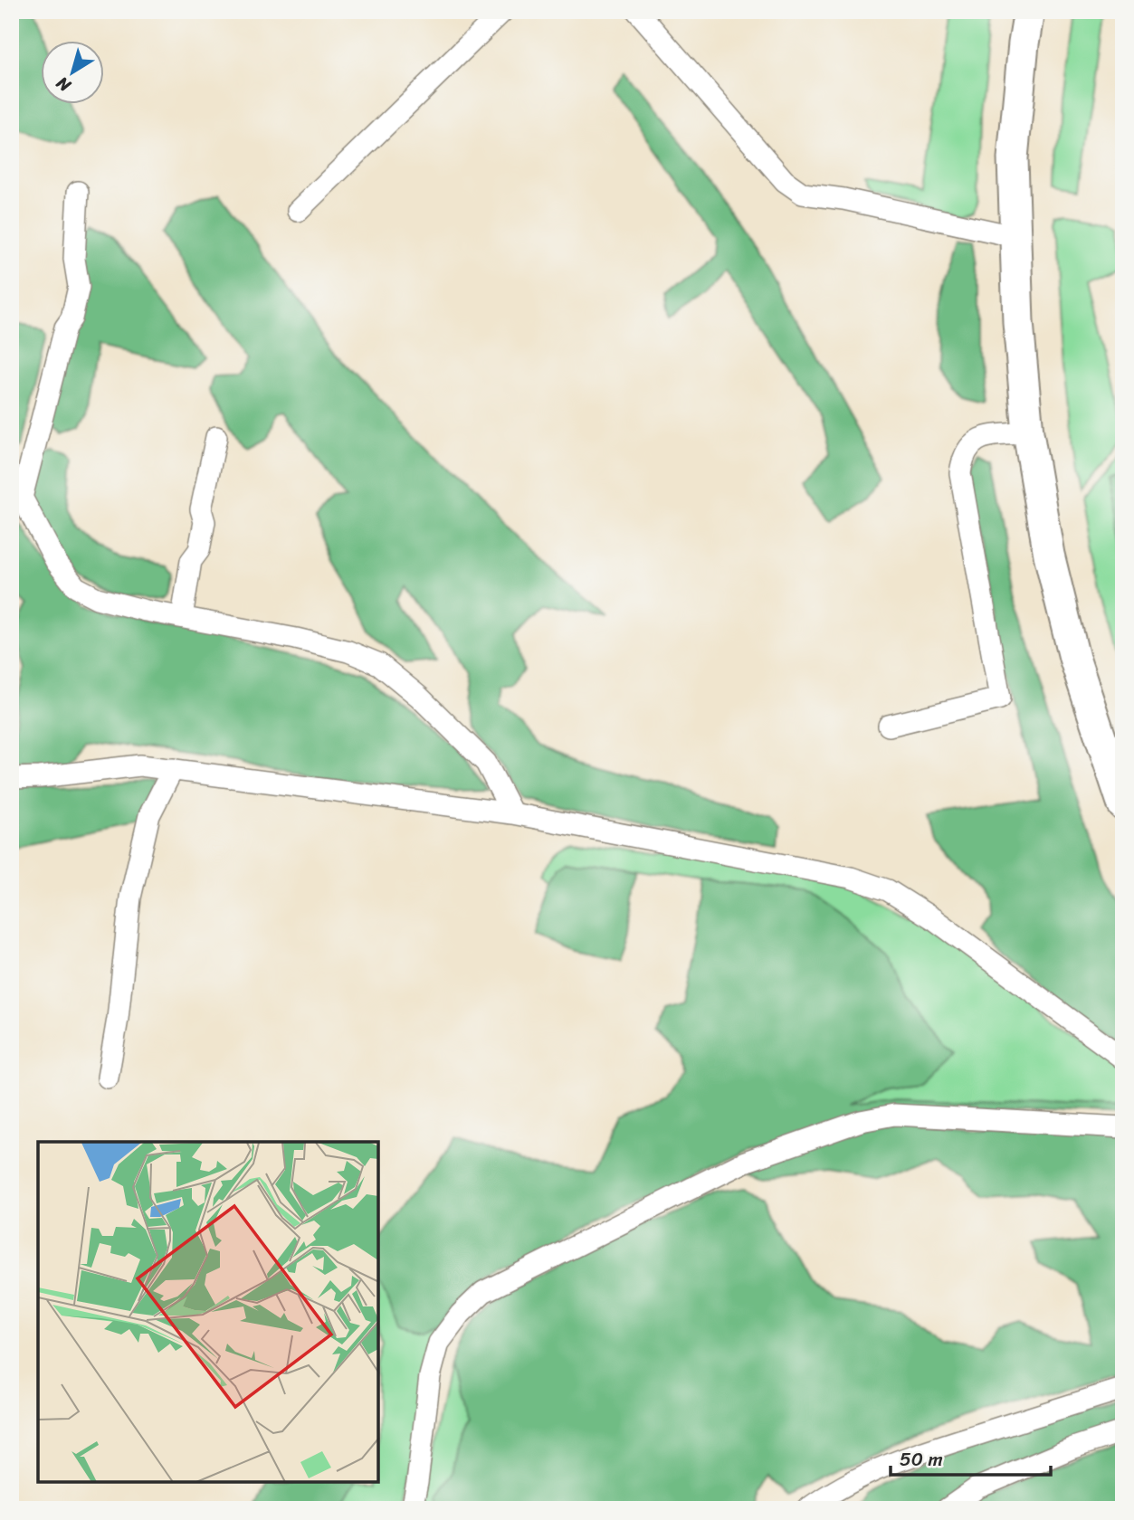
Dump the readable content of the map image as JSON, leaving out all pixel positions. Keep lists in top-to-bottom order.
{
  "scale_bar": "50 m",
  "north": "bottom left"
}
